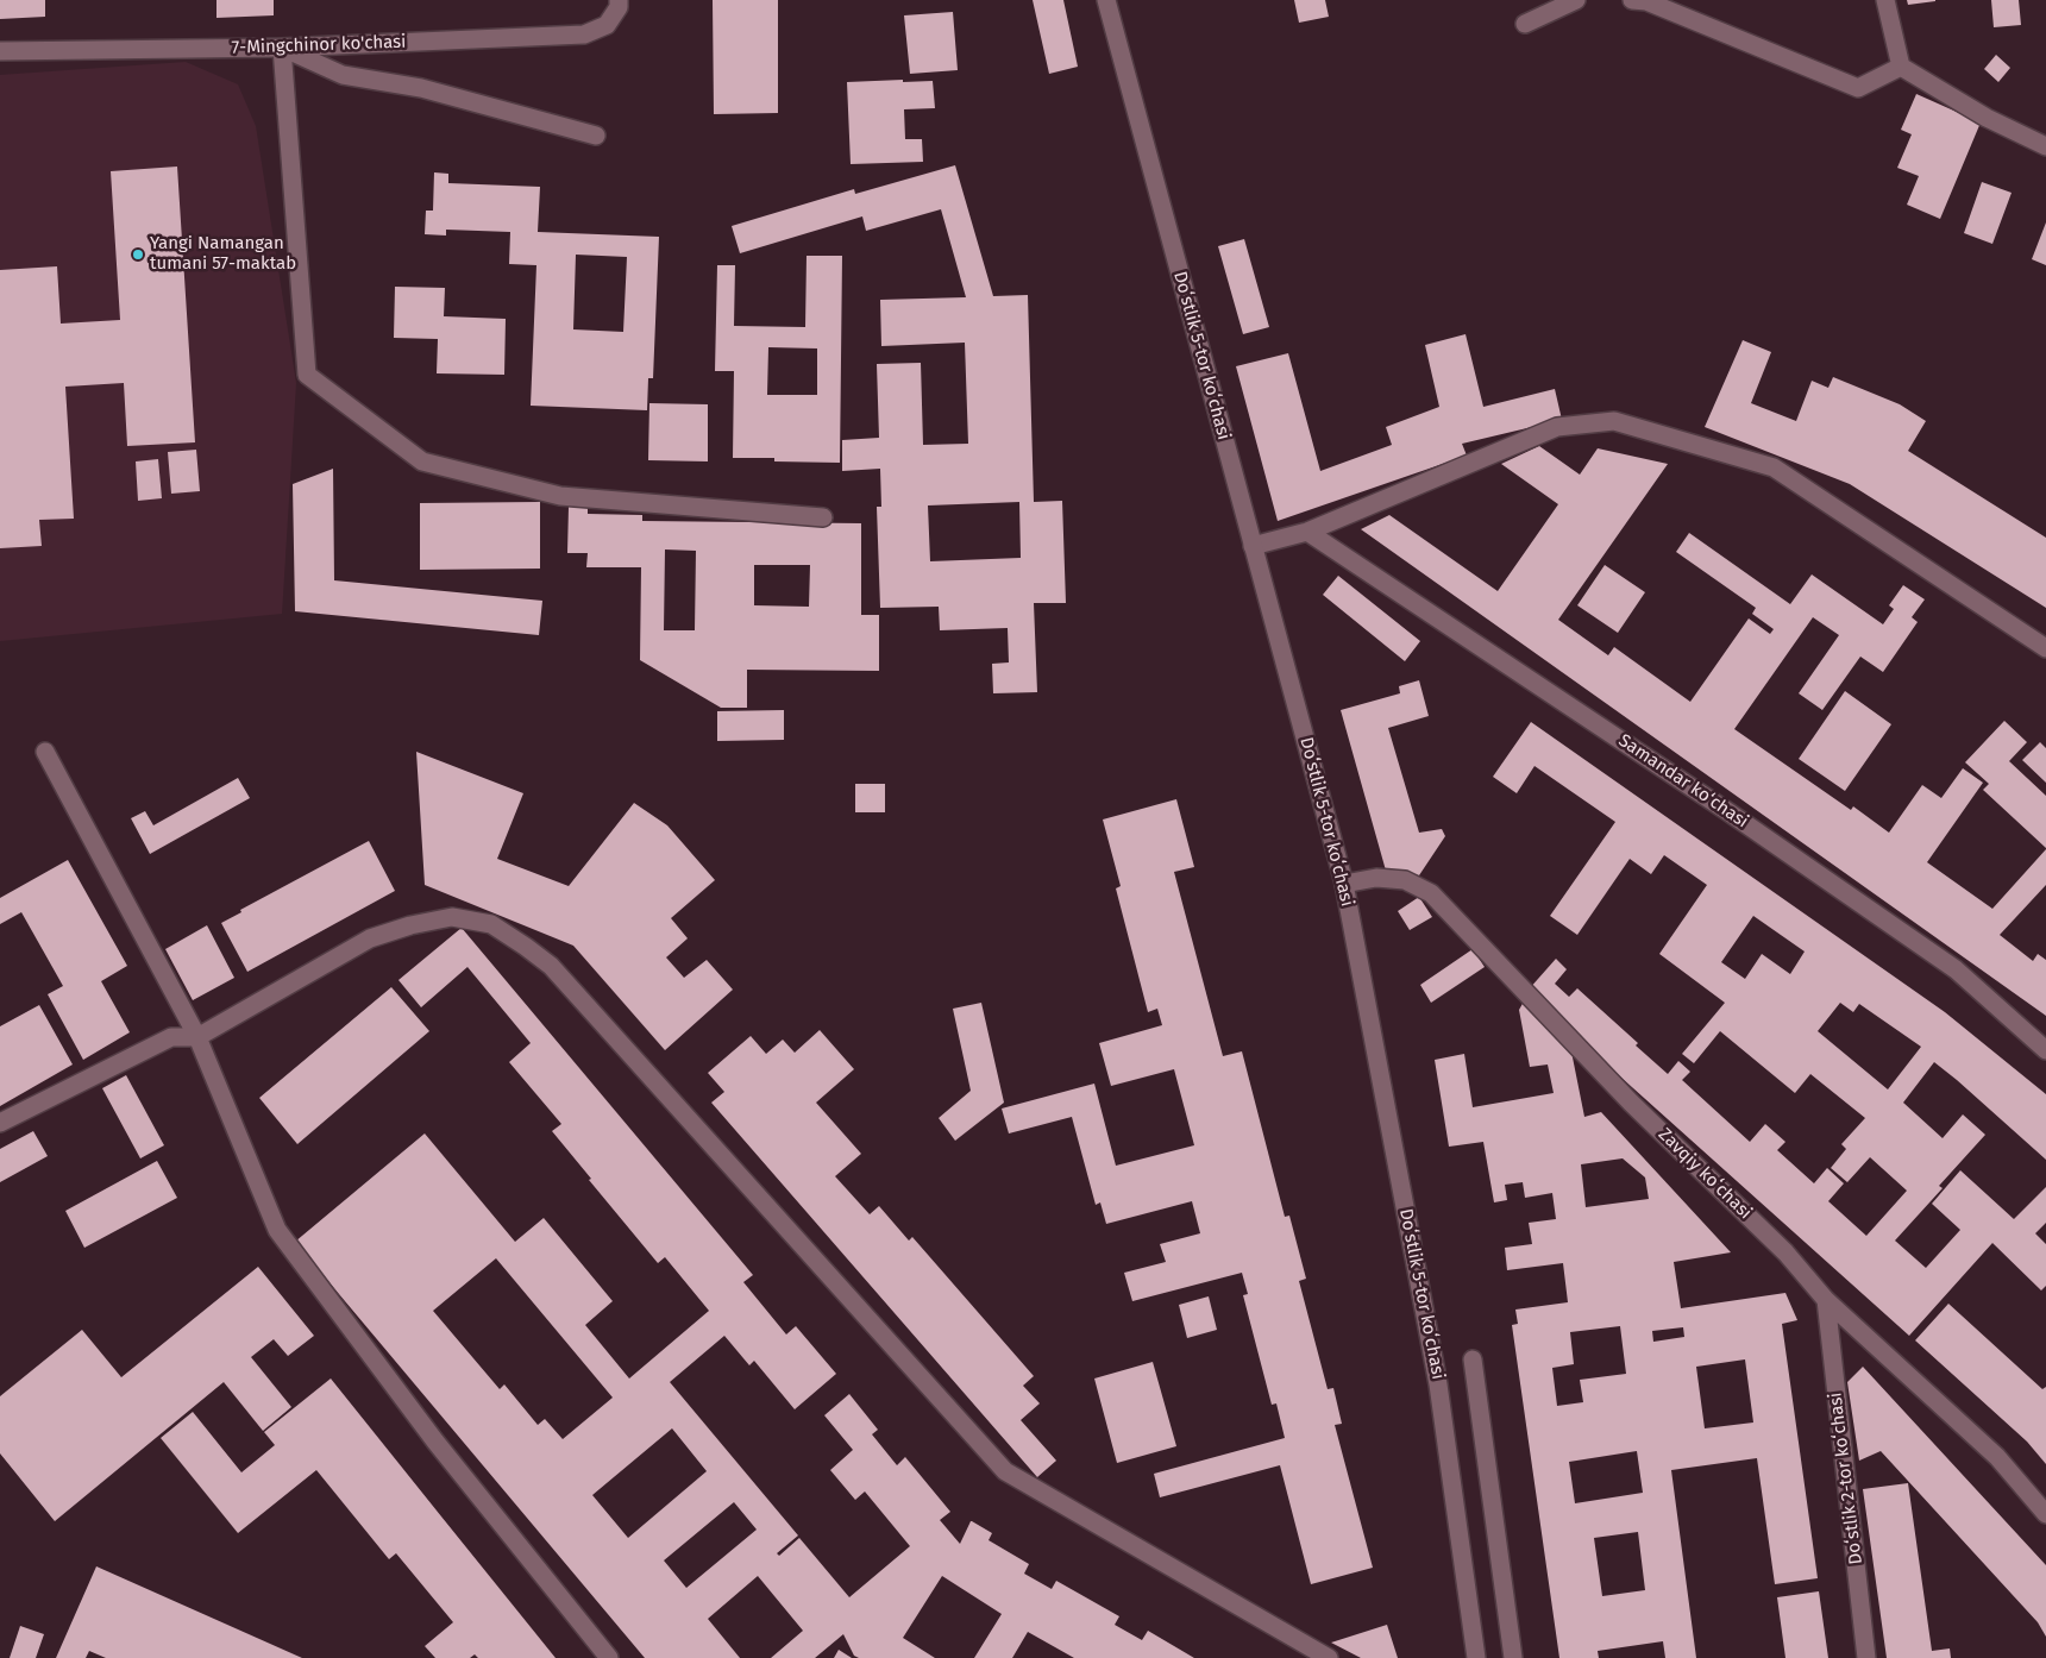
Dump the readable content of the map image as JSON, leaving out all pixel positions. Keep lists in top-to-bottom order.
{
  "streets": {
    "street": [
      "7-Mingchinor ko'chasi",
      "Doʻstlik 5-tor koʻchasi",
      "Samandar ko‘chasi",
      "Zavqiy koʻchasi",
      "Doʻstlik 2-tor koʻchasi"
    ]
  },
  "crossings": [
    ["Doʻstlik 5-tor koʻchasi", "Zavqiy koʻchasi"],
    ["Zavqiy koʻchasi", "Doʻstlik 2-tor koʻchasi"]
  ],
  "places": ["Yangi Namangan tumani 57-maktab"]
}
